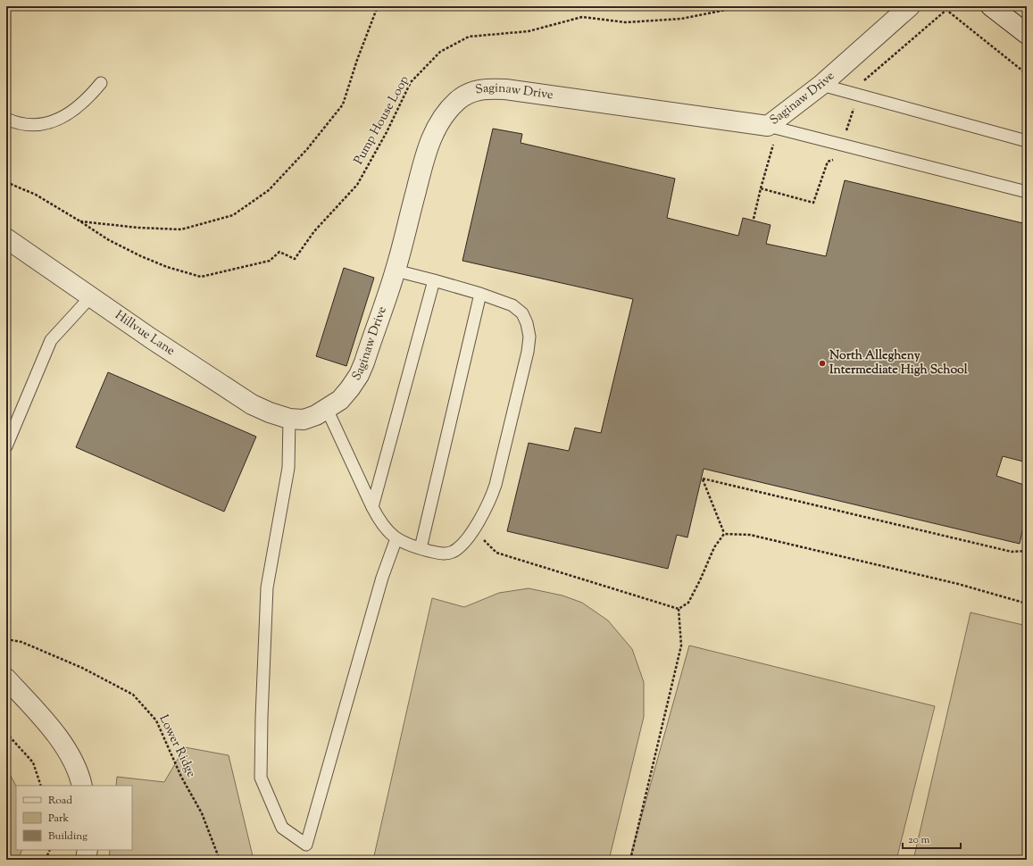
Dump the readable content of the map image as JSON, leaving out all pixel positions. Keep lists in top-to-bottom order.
{
  "streets": {
    "street": ["Saginaw Drive", "Hillvue Lane"],
    "path": ["Pump House Loop", "Lower Ridge"]
  },
  "crossings": [
    ["Saginaw Drive", "Hillvue Lane"]
  ],
  "places": ["North Allegheny Intermediate High School"],
  "legend": ["Road", "Park", "Building"],
  "scale_bar": "20 m"
}
